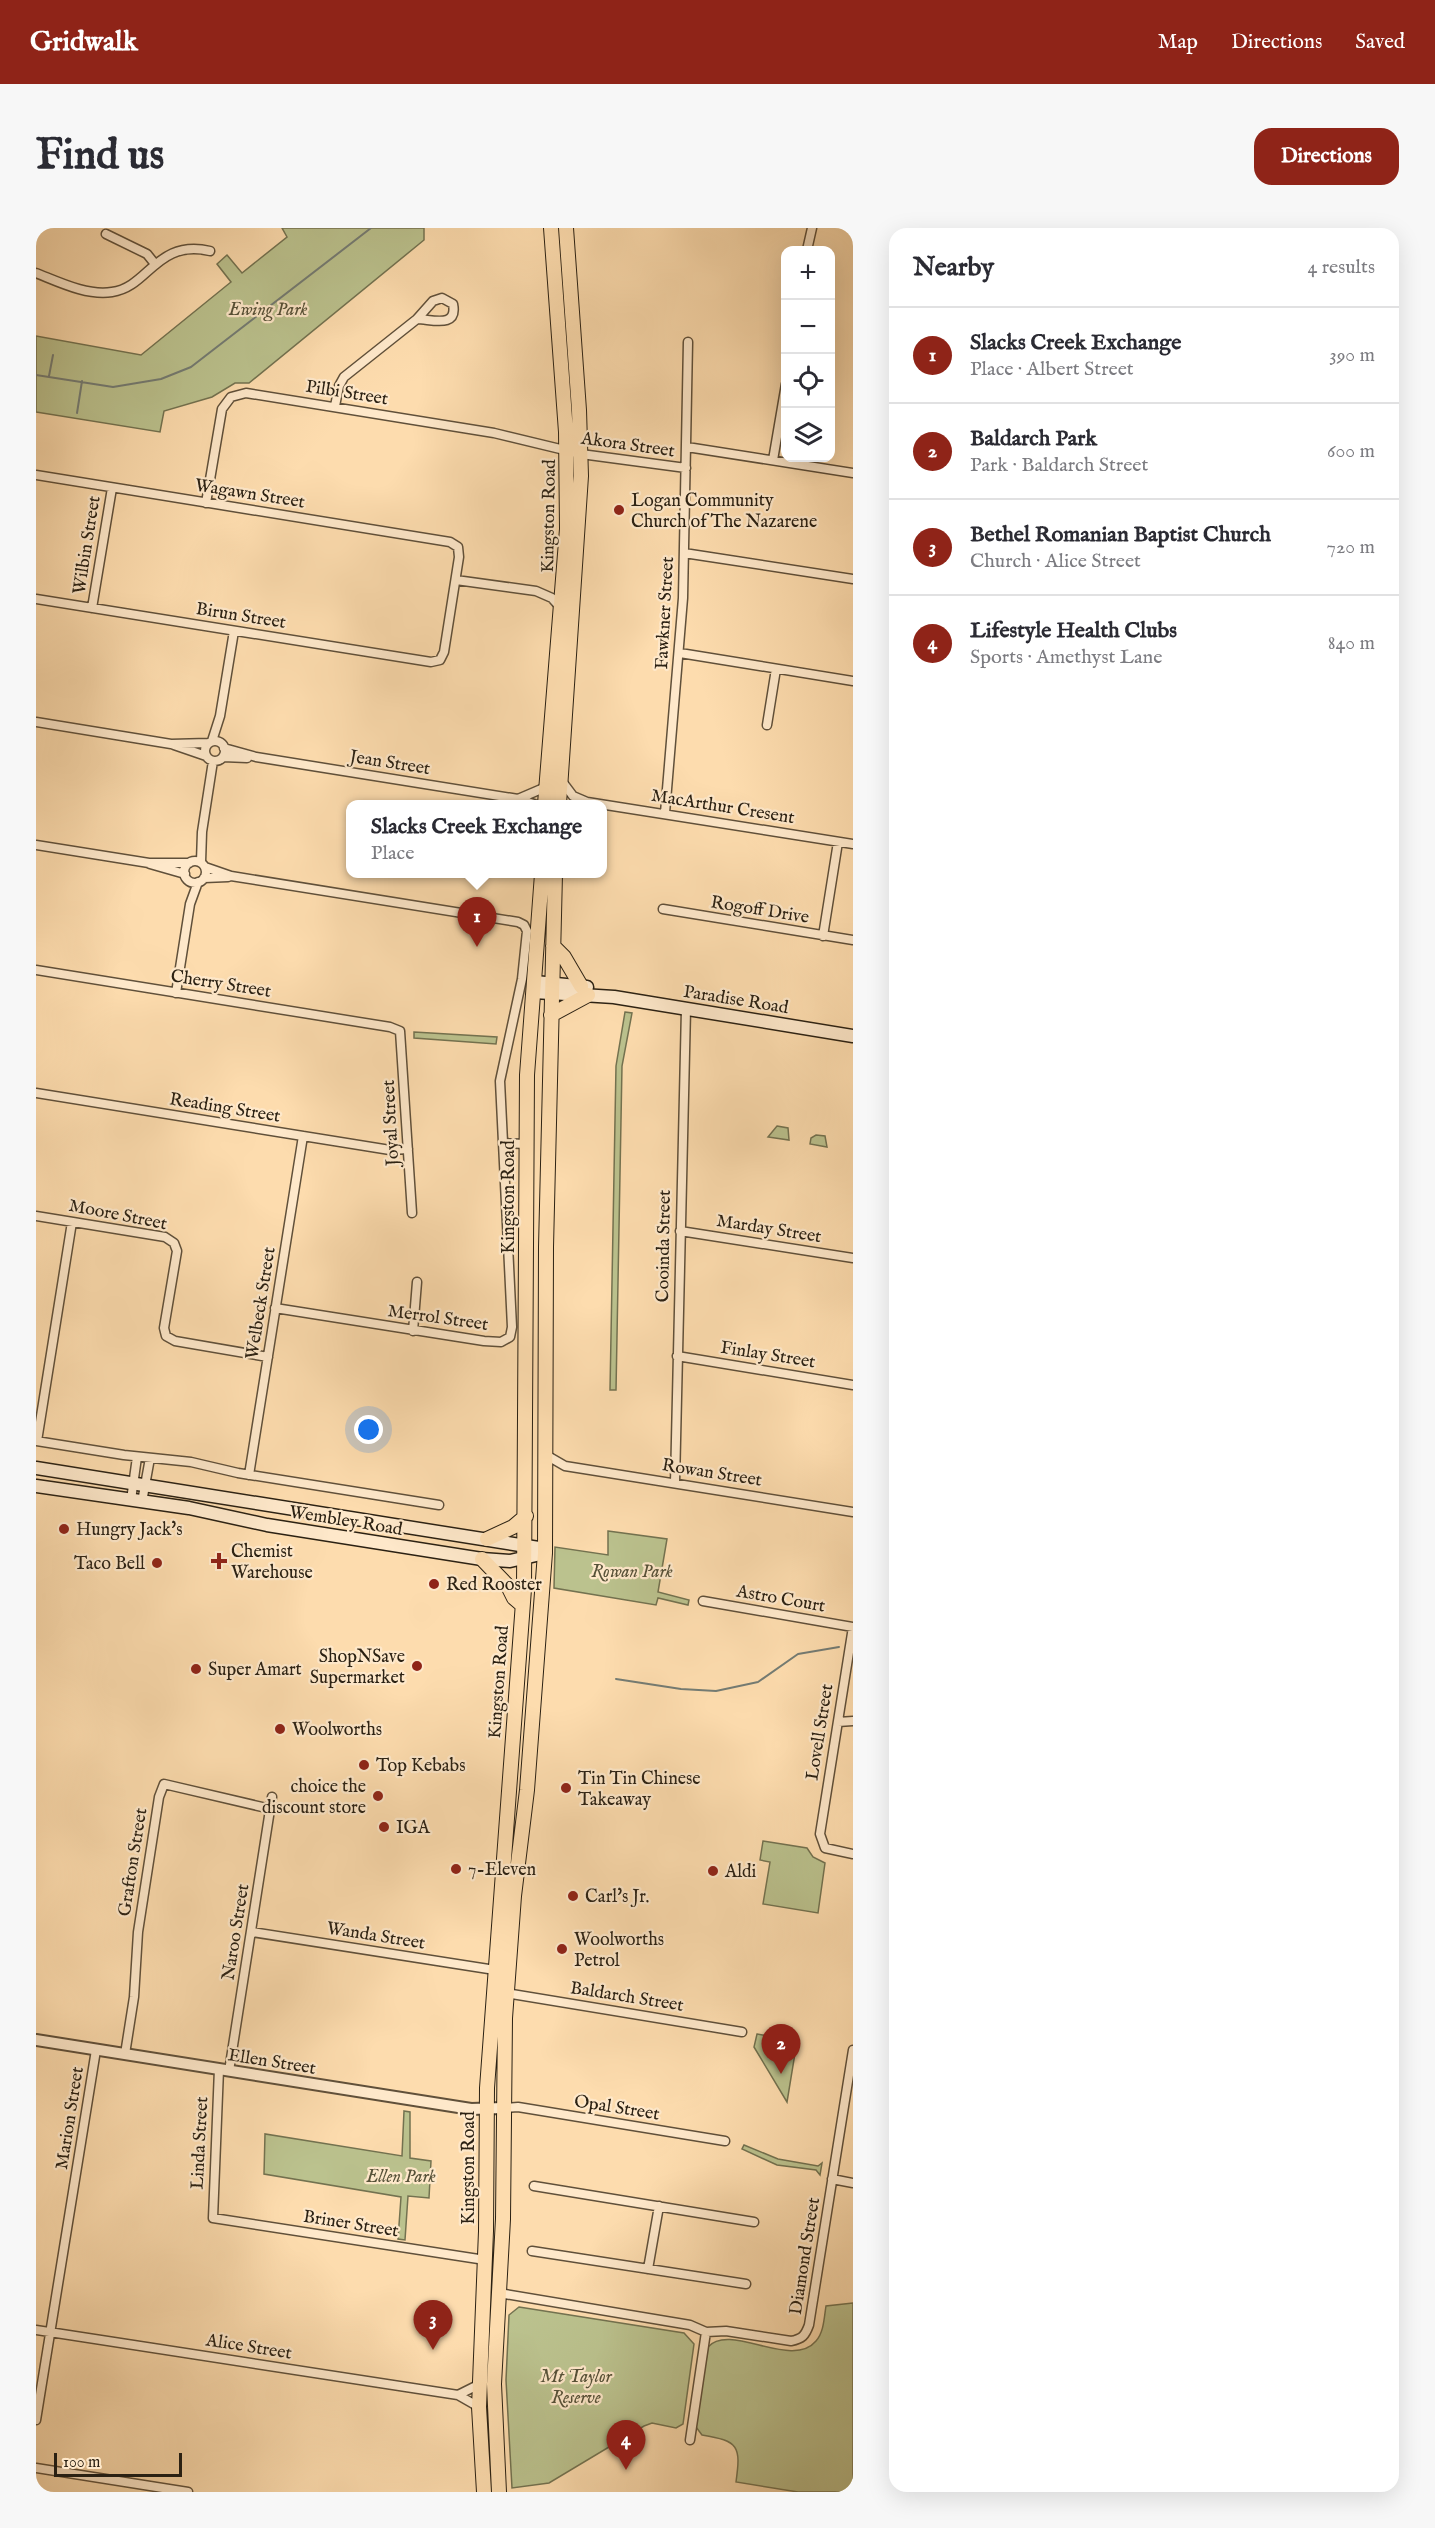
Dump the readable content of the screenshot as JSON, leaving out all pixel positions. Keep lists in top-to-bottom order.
{
  "streets": {
    "main road": ["Kingston Road", "Paradise Road", "Wembley Road"],
    "street": [
      "Pilbi Street",
      "Akora Street",
      "Wagawn Street",
      "Wilbin Street",
      "Fawkner Street",
      "Birun Street",
      "Jean Street",
      "MacArthur Cresent",
      "Rogoff Drive",
      "Cherry Street",
      "Reading Street",
      "Joyal Street",
      "Moore Street",
      "Marday Street",
      "Cooinda Street",
      "Welbeck Street",
      "Merrol Street",
      "Finlay Street",
      "Rowan Street",
      "Astro Court",
      "Lovell Street",
      "Grafton Street",
      "Naroo Street",
      "Wanda Street",
      "Baldarch Street",
      "Ellen Street",
      "Opal Street",
      "Marion Street",
      "Linda Street",
      "Briner Street",
      "Diamond Street",
      "Alice Street"
    ]
  },
  "crossings": [
    ["Pilbi Street", "Akora Street"],
    ["Pilbi Street", "Wagawn Street"],
    ["Pilbi Street", "Kingston Road"],
    ["Akora Street", "Kingston Road"],
    ["Akora Street", "Fawkner Street"],
    ["Wagawn Street", "Wilbin Street"],
    ["Wagawn Street", "Birun Street"],
    ["Kingston Road", "MacArthur Cresent"],
    ["Kingston Road", "Paradise Road"],
    ["Kingston Road", "Rowan Street"],
    ["Kingston Road", "Wembley Road"],
    ["Kingston Road", "Wanda Street"],
    ["Kingston Road", "Baldarch Street"],
    ["Kingston Road", "Ellen Street"],
    ["Kingston Road", "Opal Street"],
    ["Kingston Road", "Briner Street"],
    ["Kingston Road", "Diamond Street"],
    ["Kingston Road", "Alice Street"],
    ["Wilbin Street", "Birun Street"],
    ["Fawkner Street", "MacArthur Cresent"],
    ["Cherry Street", "Joyal Street"],
    ["Paradise Road", "Cooinda Street"],
    ["Reading Street", "Joyal Street"],
    ["Reading Street", "Welbeck Street"],
    ["Moore Street", "Welbeck Street"],
    ["Marday Street", "Cooinda Street"],
    ["Cooinda Street", "Finlay Street"],
    ["Cooinda Street", "Rowan Street"],
    ["Welbeck Street", "Merrol Street"],
    ["Welbeck Street", "Wembley Road"],
    ["Astro Court", "Lovell Street"],
    ["Grafton Street", "Naroo Street"],
    ["Grafton Street", "Ellen Street"],
    ["Naroo Street", "Wanda Street"],
    ["Naroo Street", "Ellen Street"],
    ["Naroo Street", "Linda Street"],
    ["Ellen Street", "Opal Street"],
    ["Ellen Street", "Marion Street"],
    ["Ellen Street", "Linda Street"],
    ["Marion Street", "Alice Street"],
    ["Linda Street", "Briner Street"]
  ],
  "parks": [
    "Ewing Park",
    "Rowan Park",
    "Ellen Park",
    "Mt Taylor Reserve"
  ],
  "places": {
    "other": [
      "Logan Community Church of The Nazarene",
      "Hungry Jack's",
      "Taco Bell",
      "Red Rooster",
      "ShopNSave Supermarket",
      "Super Amart",
      "Woolworths",
      "Top Kebabs",
      "Tin Tin Chinese Takeaway",
      "choice the discount store",
      "IGA",
      "7-Eleven",
      "Aldi",
      "Carl's Jr.",
      "Woolworths Petrol"
    ],
    "health": ["Chemist Warehouse"]
  },
  "scale_bar": "100 m",
  "page": {
    "header": "Gridwalk",
    "nav": ["Map", "Directions", "Saved"],
    "buttons": "Directions",
    "title": "Find us",
    "heading": ["Nearby", "4 results"],
    "map_buttons": ["+", "−"],
    "list": [
      {
        "mark": "1",
        "name": "Slacks Creek Exchange",
        "note": "Place · Albert Street",
        "value": "390 m"
      },
      {
        "mark": "2",
        "name": "Baldarch Park",
        "note": "Park · Baldarch Street",
        "value": "600 m"
      },
      {
        "mark": "3",
        "name": "Bethel Romanian Baptist Church",
        "note": "Church · Alice Street",
        "value": "720 m"
      },
      {
        "mark": "4",
        "name": "Lifestyle Health Clubs",
        "note": "Sports · Amethyst Lane",
        "value": "840 m"
      }
    ],
    "popup": ["Slacks Creek Exchange", "Place"],
    "pins": [
      "1",
      "2",
      "3",
      "4"
    ],
    "scale": "100 m"
  }
}
